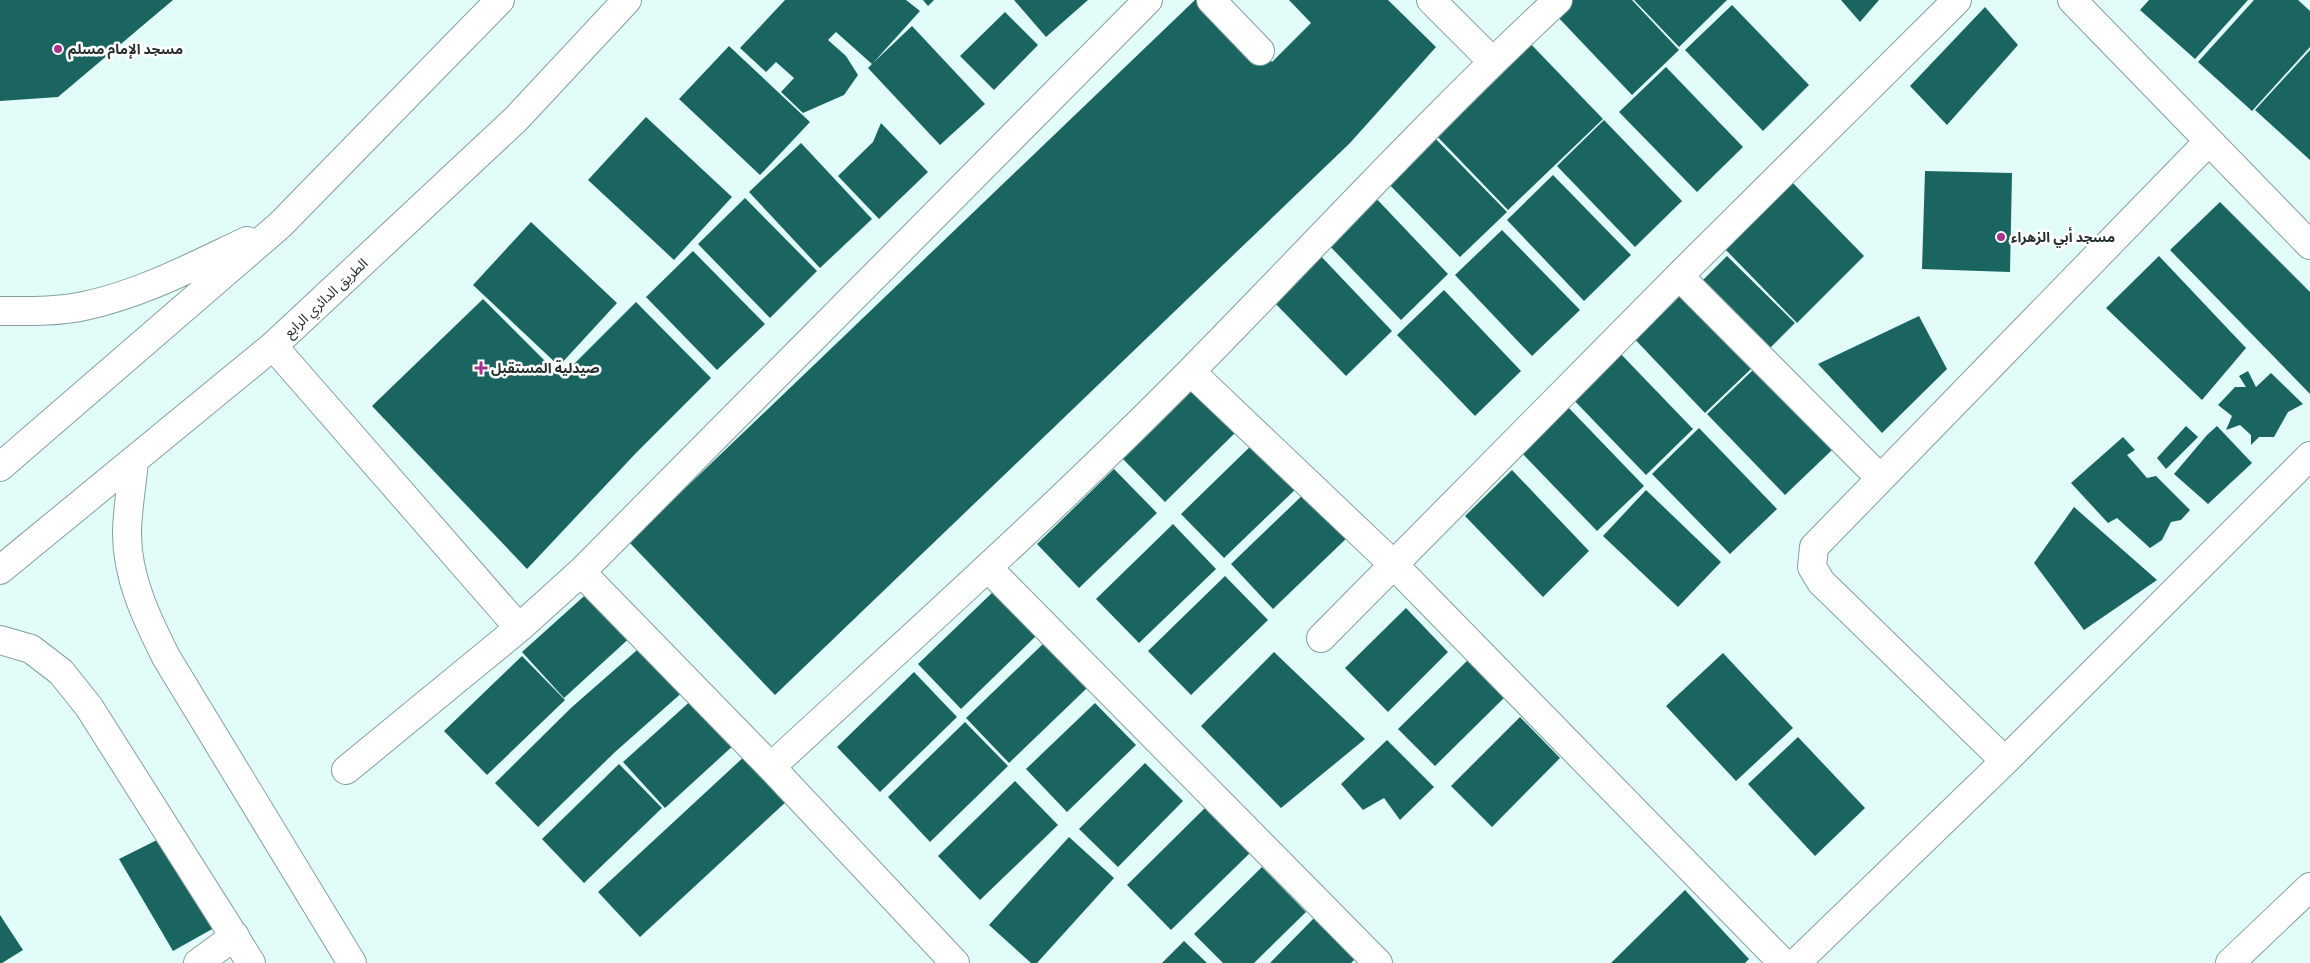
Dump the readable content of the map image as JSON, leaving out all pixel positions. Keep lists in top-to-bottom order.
{
  "streets": {
    "street": ["الطريق الدائري الرابع"]
  },
  "places": {
    "other": ["مسجد الإمام مسلم", "مسجد أبي الزهراء"],
    "health": ["صيدلية المستقبل"]
  }
}
